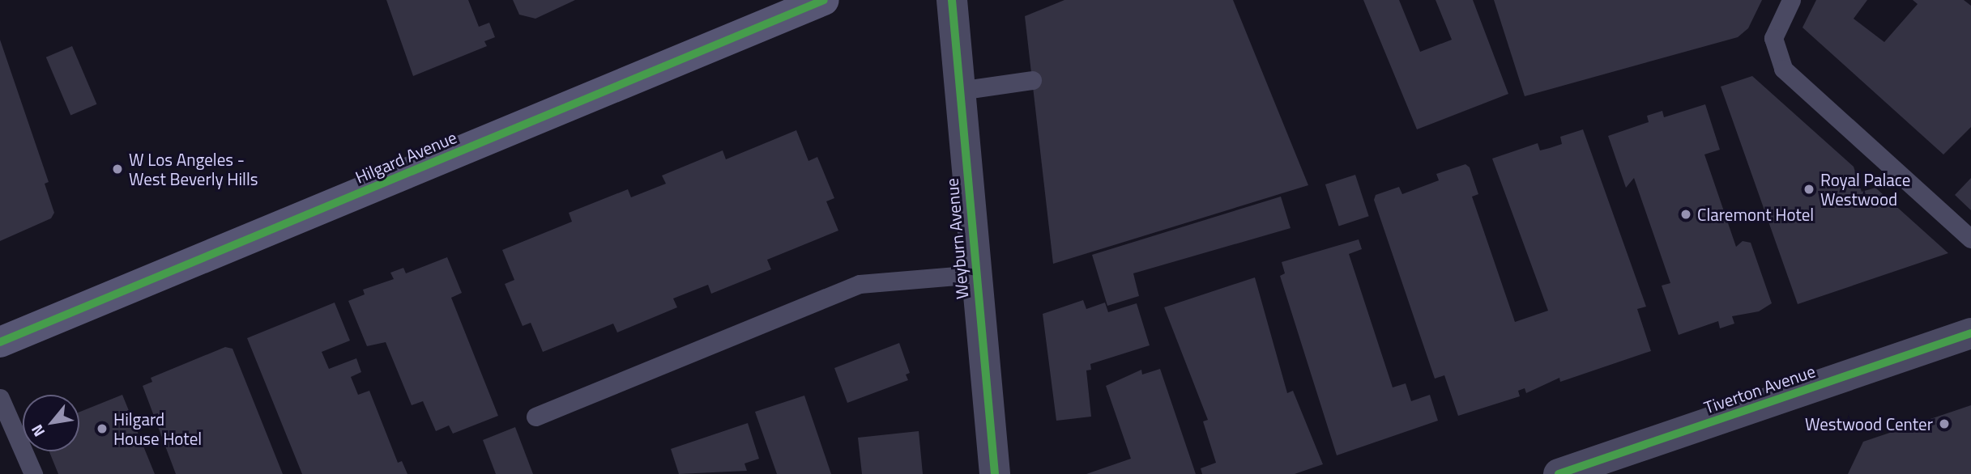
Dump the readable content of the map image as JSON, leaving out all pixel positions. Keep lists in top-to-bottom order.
{
  "streets": {
    "street": ["Hilgard Avenue", "Weyburn Avenue", "Tiverton Avenue"]
  },
  "places": [
    "W Los Angeles - West Beverly Hills",
    "Royal Palace Westwood",
    "Claremont Hotel",
    "Westwood Center",
    "Hilgard House Hotel"
  ],
  "north": "bottom left"
}
